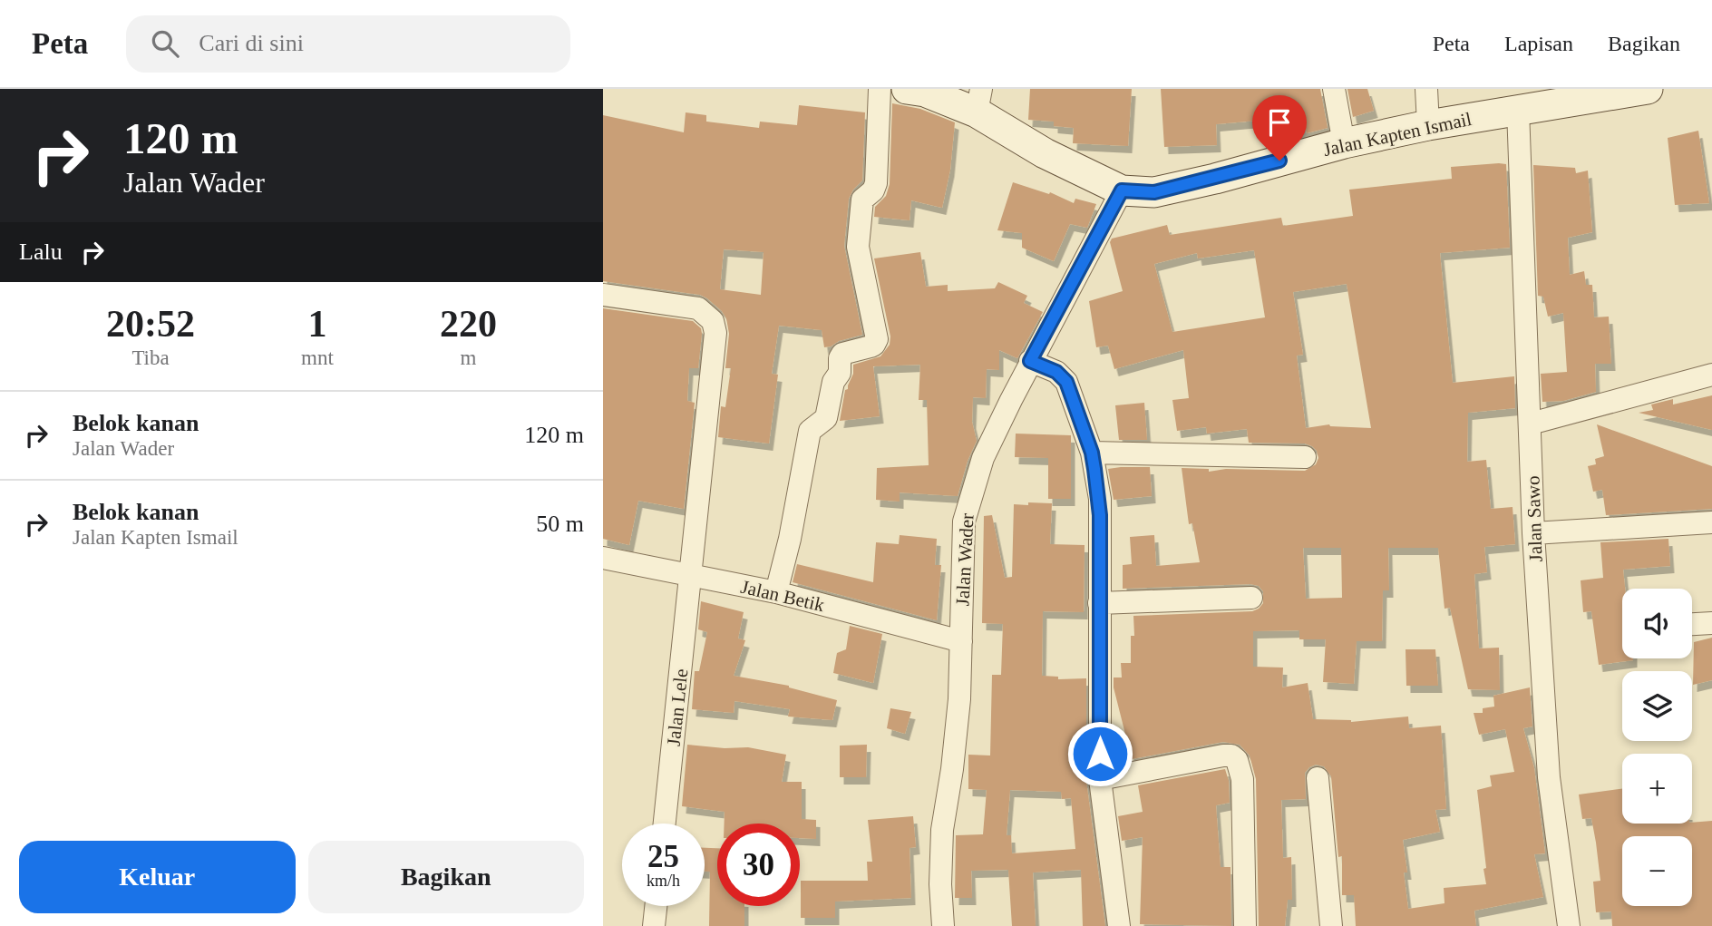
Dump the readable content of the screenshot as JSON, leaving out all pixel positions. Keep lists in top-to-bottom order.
{
  "streets": {
    "street": [
      "Jalan Kapten Ismail",
      "Jalan Sawo",
      "Jalan Wader",
      "Jalan Betik",
      "Jalan Lele"
    ]
  },
  "crossings": [
    ["Jalan Kapten Ismail", "Jalan Sawo"],
    ["Jalan Kapten Ismail", "Jalan Wader"],
    ["Jalan Wader", "Jalan Betik"],
    ["Jalan Betik", "Jalan Lele"]
  ],
  "page": {
    "header": "Peta",
    "search": "Cari di sini",
    "nav": ["Peta", "Lapisan", "Bagikan"],
    "turn": ["120 m", "Jalan Wader"],
    "then": "Lalu",
    "eta": [
      "20:52",
      "Tiba",
      "1",
      "mnt",
      "220",
      "m"
    ],
    "list": [
      {
        "name": "Belok kanan",
        "note": "Jalan Wader",
        "value": "120 m"
      },
      {
        "name": "Belok kanan",
        "note": "Jalan Kapten Ismail",
        "value": "50 m"
      }
    ],
    "map_buttons": ["+", "−"],
    "speed": "25 km/h",
    "limit": "30",
    "buttons": ["Keluar", "Bagikan"]
  }
}
